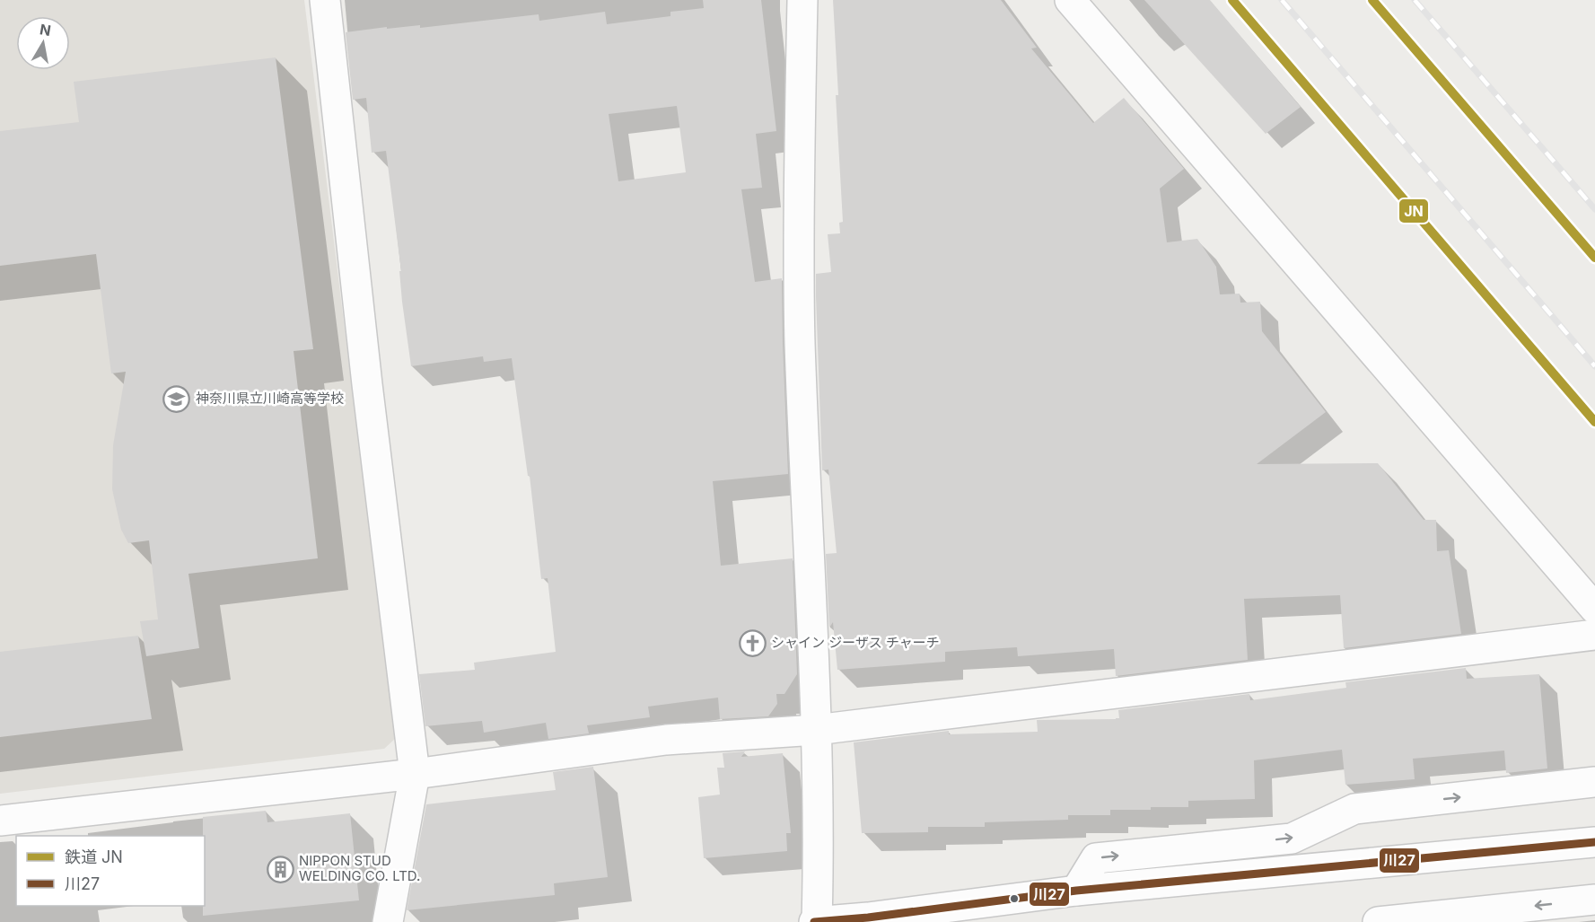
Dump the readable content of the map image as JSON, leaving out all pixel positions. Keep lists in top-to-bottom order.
{
  "places": {
    "school or university": ["神奈川県立川崎高等学校"],
    "church": ["シャイン ジーザス チャーチ"],
    "building": ["NIPPON STUD WELDING CO. LTD."]
  },
  "lines": ["rail line JN", "transit line 川27"],
  "legend": ["鉄道 JN", "川27"],
  "north": "top"
}
